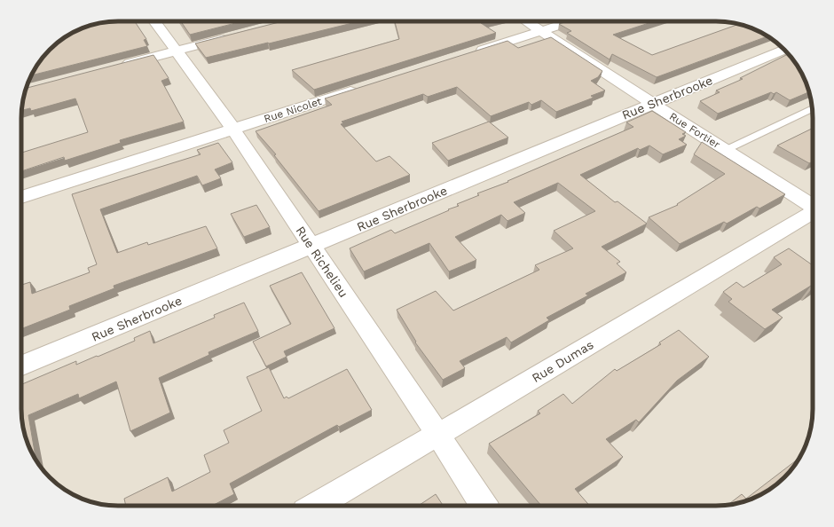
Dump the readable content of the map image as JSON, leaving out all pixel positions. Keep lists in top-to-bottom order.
{
  "streets": {
    "street": [
      "Rue Sherbrooke",
      "Rue Nicolet",
      "Rue Fortier",
      "Rue Richelieu",
      "Rue Dumas"
    ]
  },
  "crossings": [
    ["Rue Sherbrooke", "Rue Fortier"],
    ["Rue Sherbrooke", "Rue Richelieu"],
    ["Rue Nicolet", "Rue Richelieu"],
    ["Rue Richelieu", "Rue Dumas"]
  ]
}
